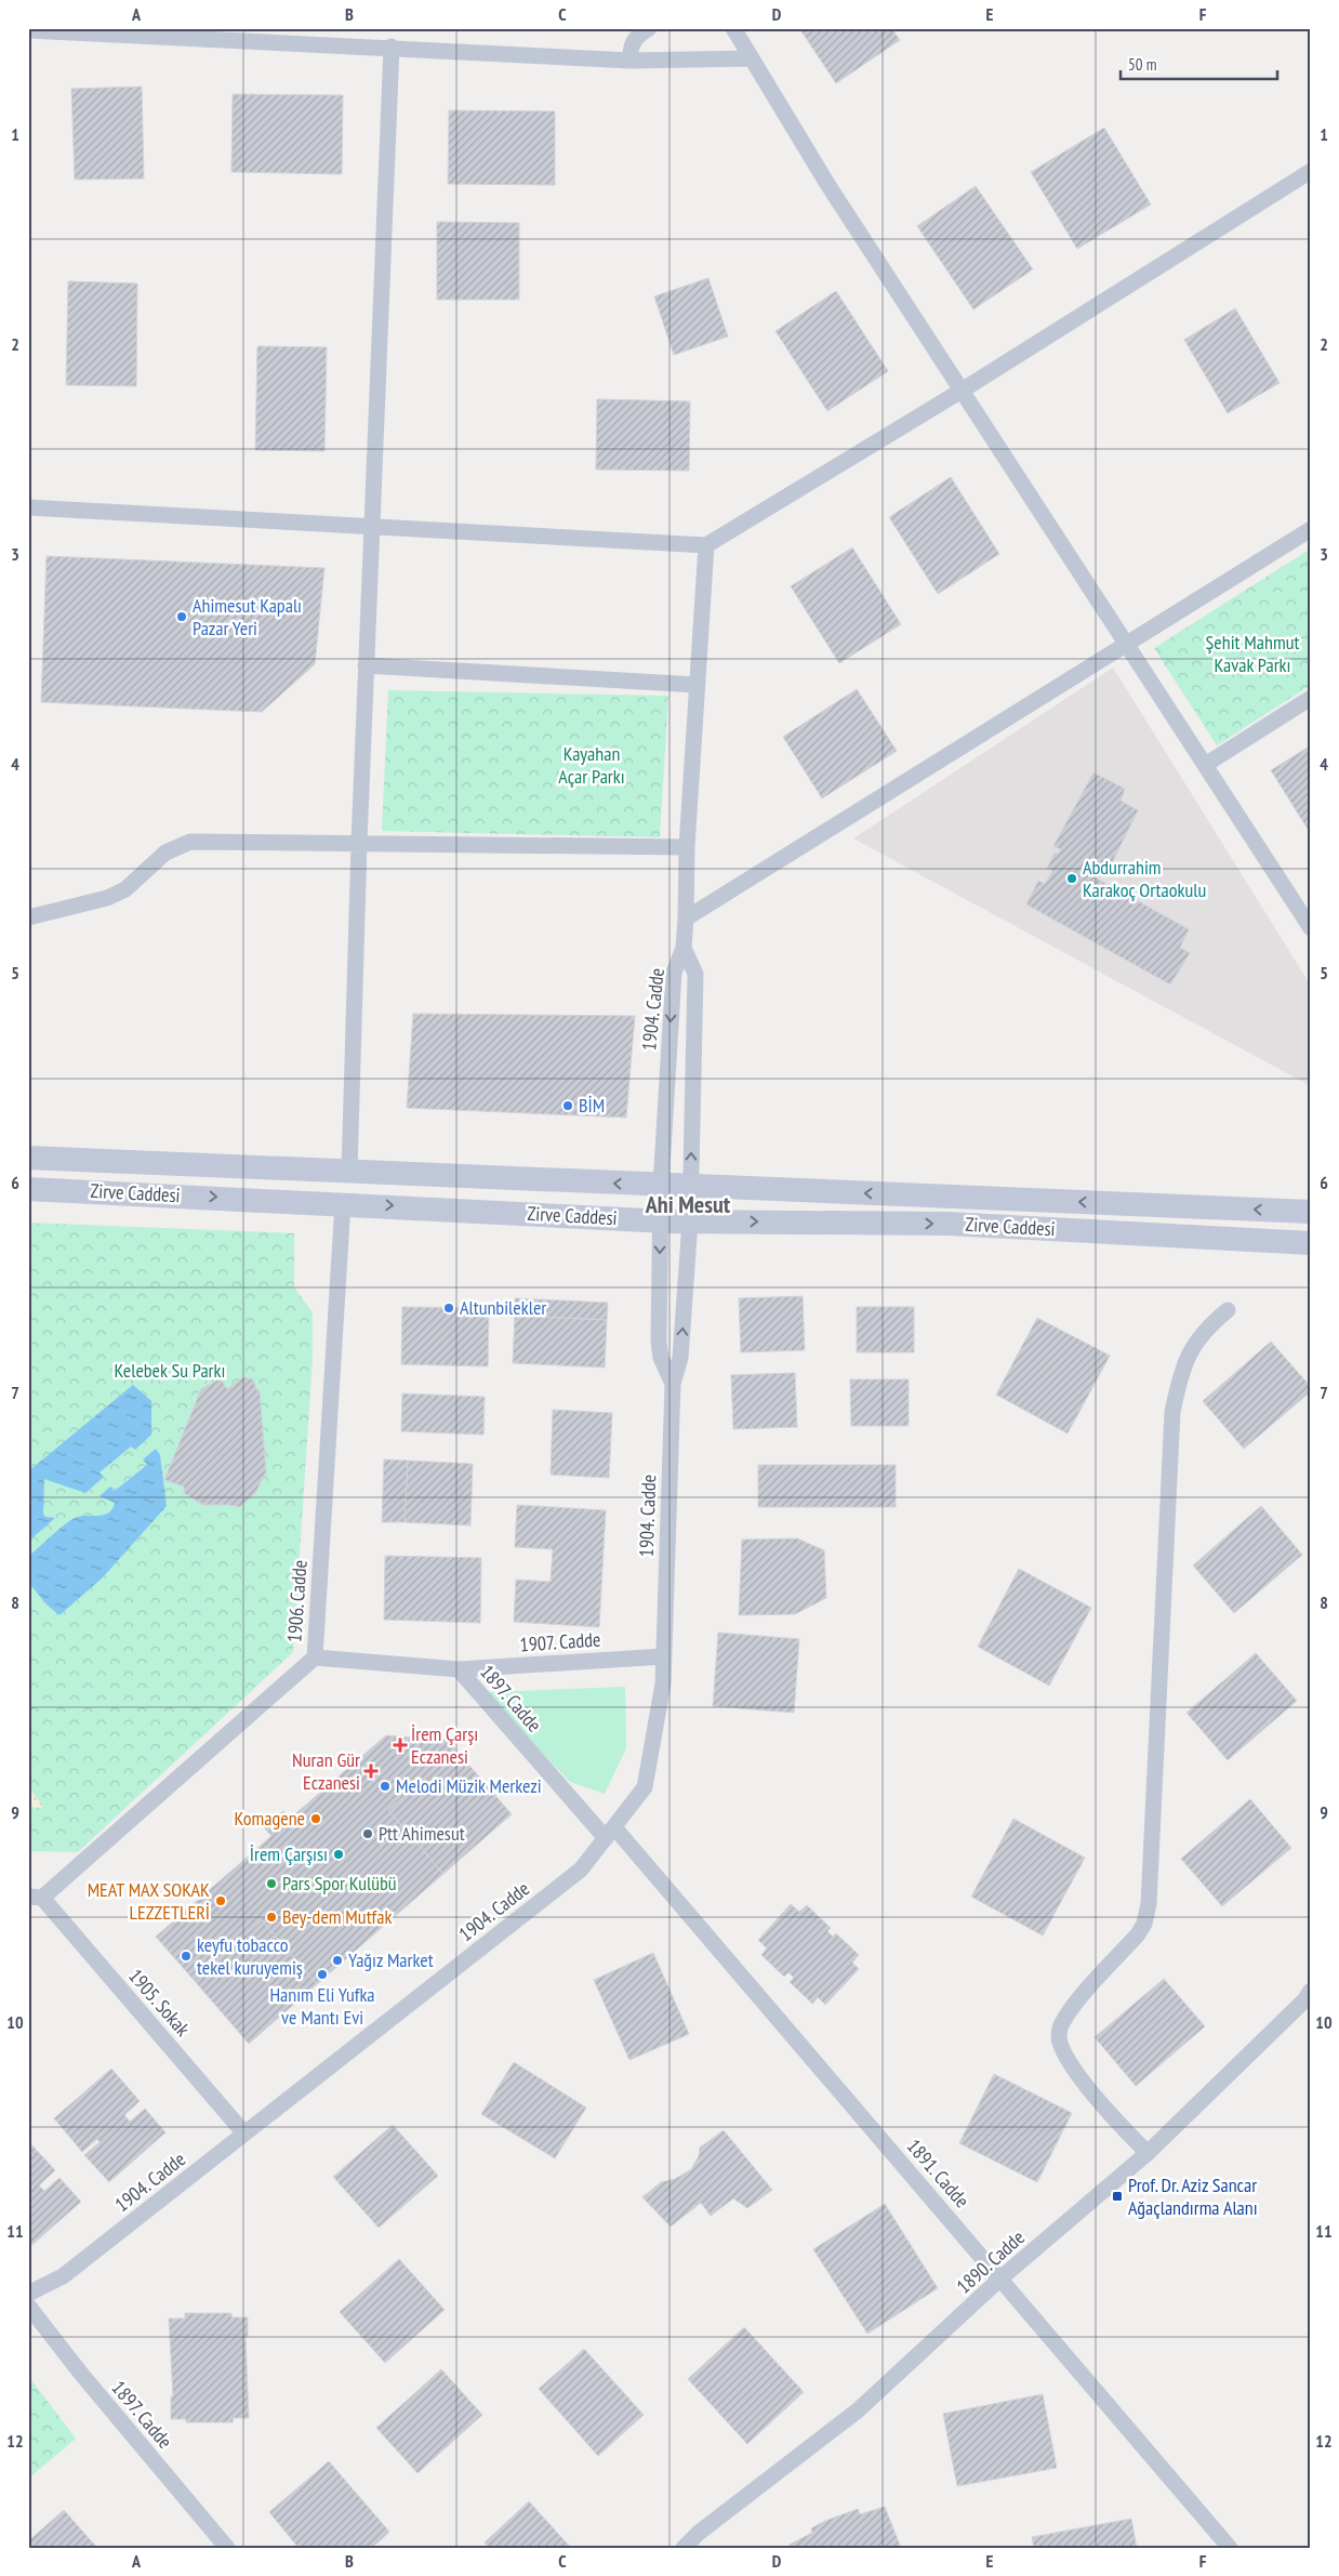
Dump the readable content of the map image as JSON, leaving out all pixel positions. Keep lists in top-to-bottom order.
{
  "streets": {
    "main road": ["Zirve Caddesi"],
    "street": [
      "1904. Cadde",
      "1906. Cadde",
      "1907. Cadde",
      "1897. Cadde",
      "1905. Sokak",
      "1891. Cadde",
      "1890. Cadde"
    ]
  },
  "crossings": [
    ["1904. Cadde", "Zirve Caddesi"],
    ["1904. Cadde", "1907. Cadde"],
    ["1904. Cadde", "1897. Cadde"],
    ["1904. Cadde", "1905. Sokak"],
    ["1904. Cadde", "1891. Cadde"],
    ["Zirve Caddesi", "1906. Cadde"],
    ["1906. Cadde", "1897. Cadde"],
    ["1906. Cadde", "1905. Sokak"],
    ["1907. Cadde", "1897. Cadde"],
    ["1897. Cadde", "1891. Cadde"],
    ["1891. Cadde", "1890. Cadde"]
  ],
  "districts": ["Ahi Mesut"],
  "parks": ["Şehit Mahmut Kavak Parkı", "Kayahan Açar Parkı", "Kelebek Su Parkı"],
  "places": {
    "other": [
      "Ahimesut Kapalı Pazar Yeri",
      "Abdurrahim Karakoç Ortaokulu",
      "BİM",
      "Altunbilekler",
      "Melodi Müzik Merkezi",
      "Komagene",
      "Ptt Ahimesut",
      "İrem Çarşısı",
      "Pars Spor Kulübü",
      "MEAT MAX SOKAK LEZZETLERİ",
      "Bey-dem Mutfak",
      "keyfu tobacco tekel kuruyemiş",
      "Yağız Market",
      "Hanım Eli Yufka ve Mantı Evi"
    ],
    "health": ["İrem Çarşı Eczanesi", "Nuran Gür Eczanesi"],
    "transit": ["Prof. Dr. Aziz Sancar Ağaçlandırma Alanı"]
  },
  "scale_bar": "50 m",
  "grid": {
    "columns": [
      "A",
      "B",
      "C",
      "D",
      "E",
      "F"
    ],
    "rows": [
      "1",
      "2",
      "3",
      "4",
      "5",
      "6",
      "7",
      "8",
      "9",
      "10",
      "11",
      "12"
    ]
  }
}
